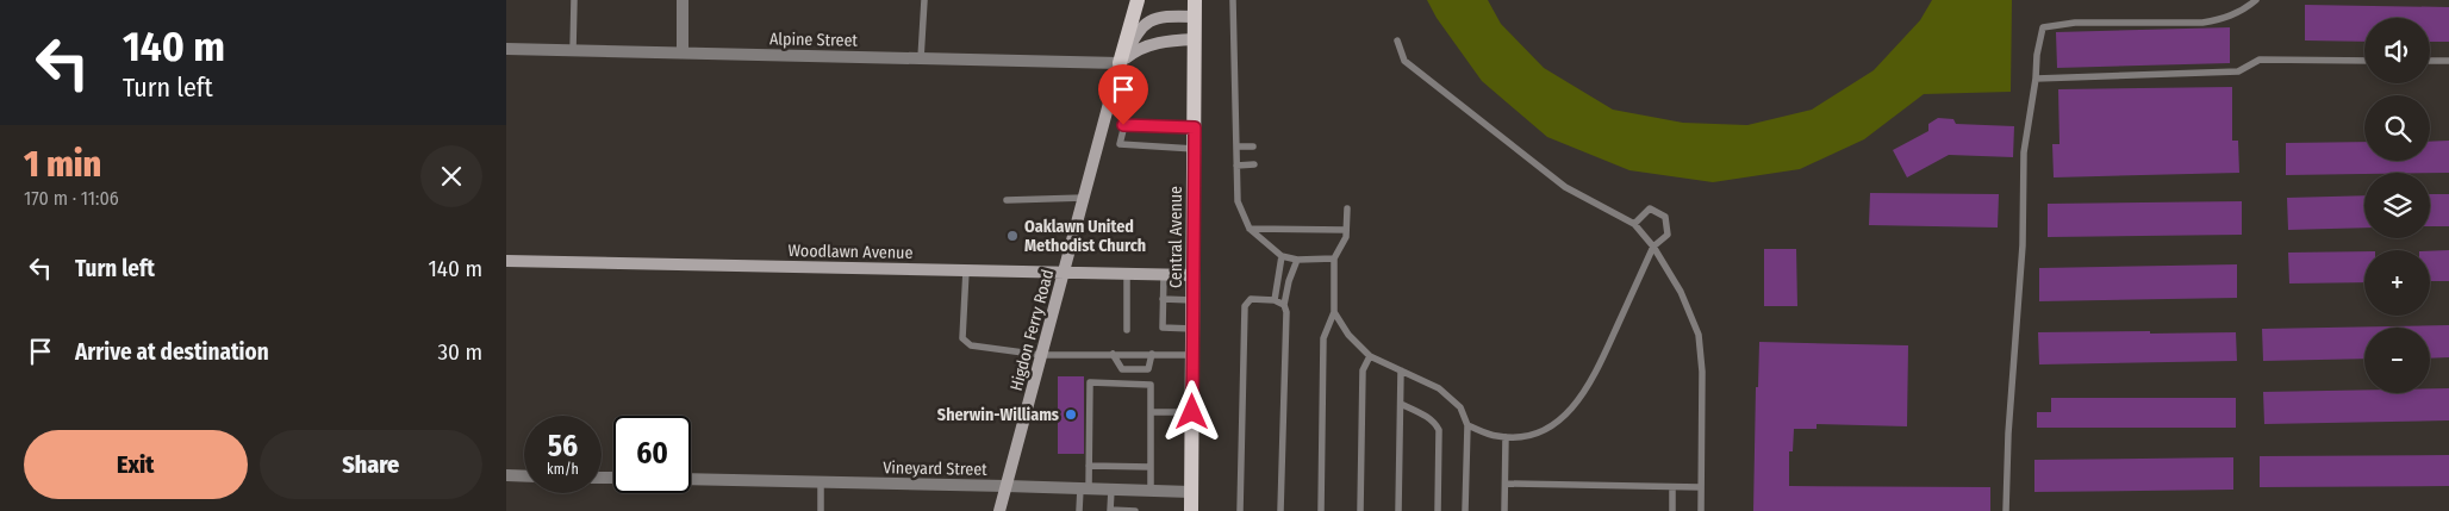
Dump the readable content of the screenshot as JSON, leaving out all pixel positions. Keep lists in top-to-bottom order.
{
  "streets": {
    "main road": ["Central Avenue"],
    "street": [
      "Alpine Street",
      "Woodlawn Avenue",
      "Higdon Ferry Road",
      "Vineyard Street"
    ]
  },
  "crossings": [
    ["Alpine Street", "Higdon Ferry Road"],
    ["Central Avenue", "Woodlawn Avenue"],
    ["Central Avenue", "Higdon Ferry Road"],
    ["Central Avenue", "Vineyard Street"],
    ["Woodlawn Avenue", "Higdon Ferry Road"],
    ["Higdon Ferry Road", "Vineyard Street"]
  ],
  "places": ["Oaklawn United Methodist Church", "Sherwin-Williams"],
  "page": {
    "turn": ["140 m", "Turn left"],
    "map_buttons": ["+", "−"],
    "heading": ["1 min", "170 m · 11:06"],
    "list": [
      {
        "name": "Turn left",
        "value": "140 m"
      },
      {
        "name": "Arrive at destination",
        "value": "30 m"
      }
    ],
    "speed": "56 km/h",
    "limit": "60",
    "buttons": ["Exit", "Share"]
  }
}
